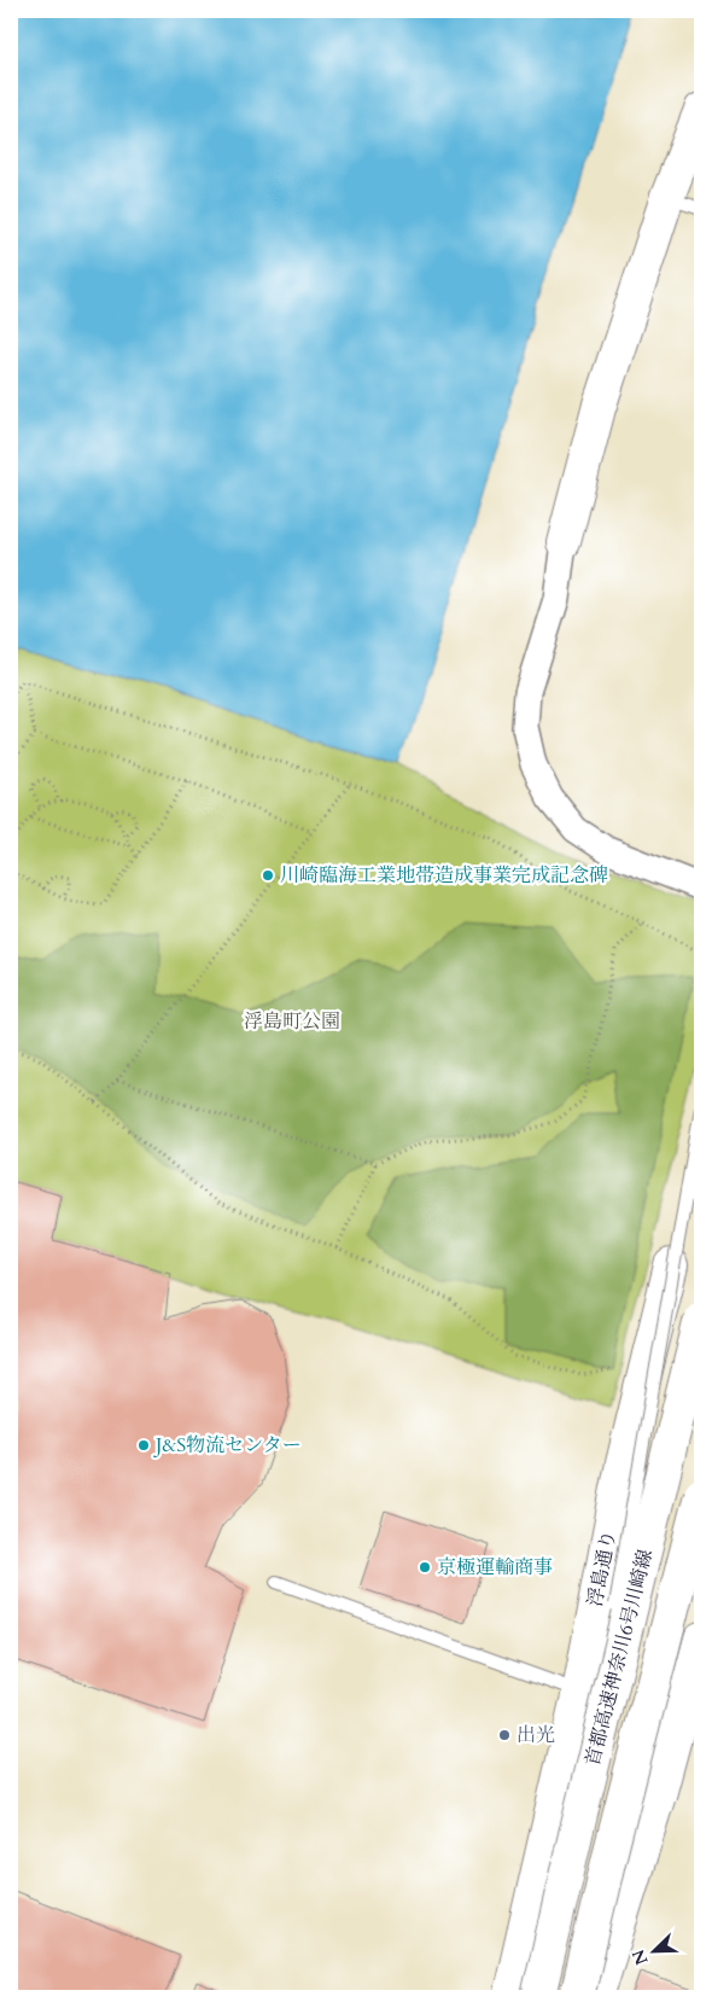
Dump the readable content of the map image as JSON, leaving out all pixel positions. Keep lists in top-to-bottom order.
{
  "streets": {
    "main road": ["浮島通り", "首都高速神奈川6号川崎線"]
  },
  "parks": ["浮島町公園"],
  "places": [
    "川崎臨海工業地帯造成事業完成記念碑",
    "J&S物流センター",
    "京極運輸商事",
    "出光"
  ],
  "north": "bottom left"
}
